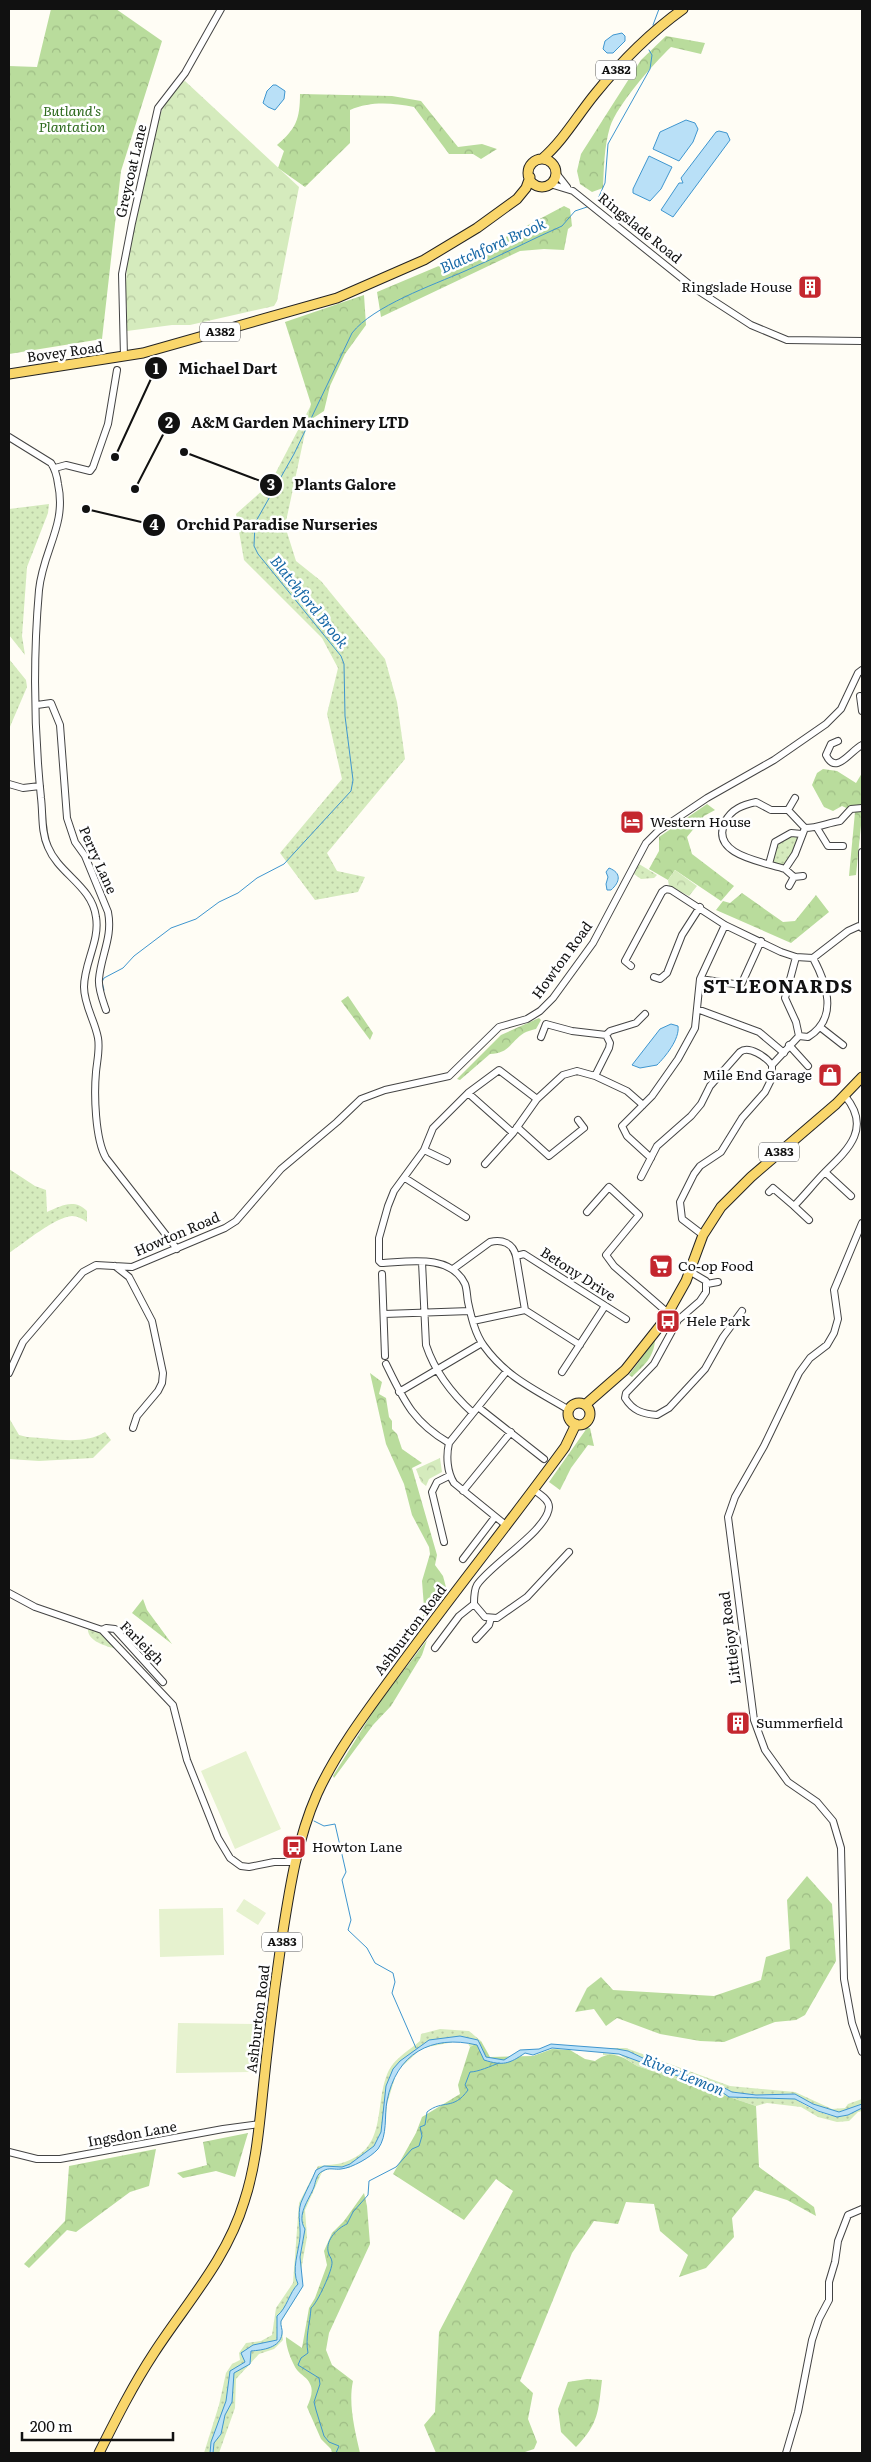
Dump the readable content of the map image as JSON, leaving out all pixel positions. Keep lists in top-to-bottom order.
{
  "streets": {
    "main road": [
      "A382",
      "Bovey Road",
      "A383",
      "Ashburton Road"
    ],
    "street": [
      "Greycoat Lane",
      "Ringslade Road",
      "Perry Lane",
      "Howton Road",
      "Betony Drive",
      "Littlejoy Road",
      "Farleigh",
      "Ingsdon Lane"
    ]
  },
  "crossings": [
    ["A382", "Greycoat Lane"],
    ["A382", "Ringslade Road"],
    ["A382", "Bovey Road"],
    ["Greycoat Lane", "Bovey Road"],
    ["A383", "Ashburton Road"],
    ["Ashburton Road", "Ingsdon Lane"]
  ],
  "districts": ["ST LEONARDS"],
  "water": ["Blatchford Brook", "River Lemon"],
  "parks": ["Butland's Plantation"],
  "places": {
    "building": ["Ringslade House", "Summerfield"],
    "other": [
      "Plants Galore",
      "Michael Dart",
      "A&M Garden Machinery LTD",
      "Orchid Paradise Nurseries"
    ],
    "hotel": ["Western House"],
    "shop": ["Mile End Garage"],
    "supermarket": ["Co-op Food"],
    "bus stop": ["Hele Park", "Howton Lane"]
  },
  "scale_bar": "200 m"
}
